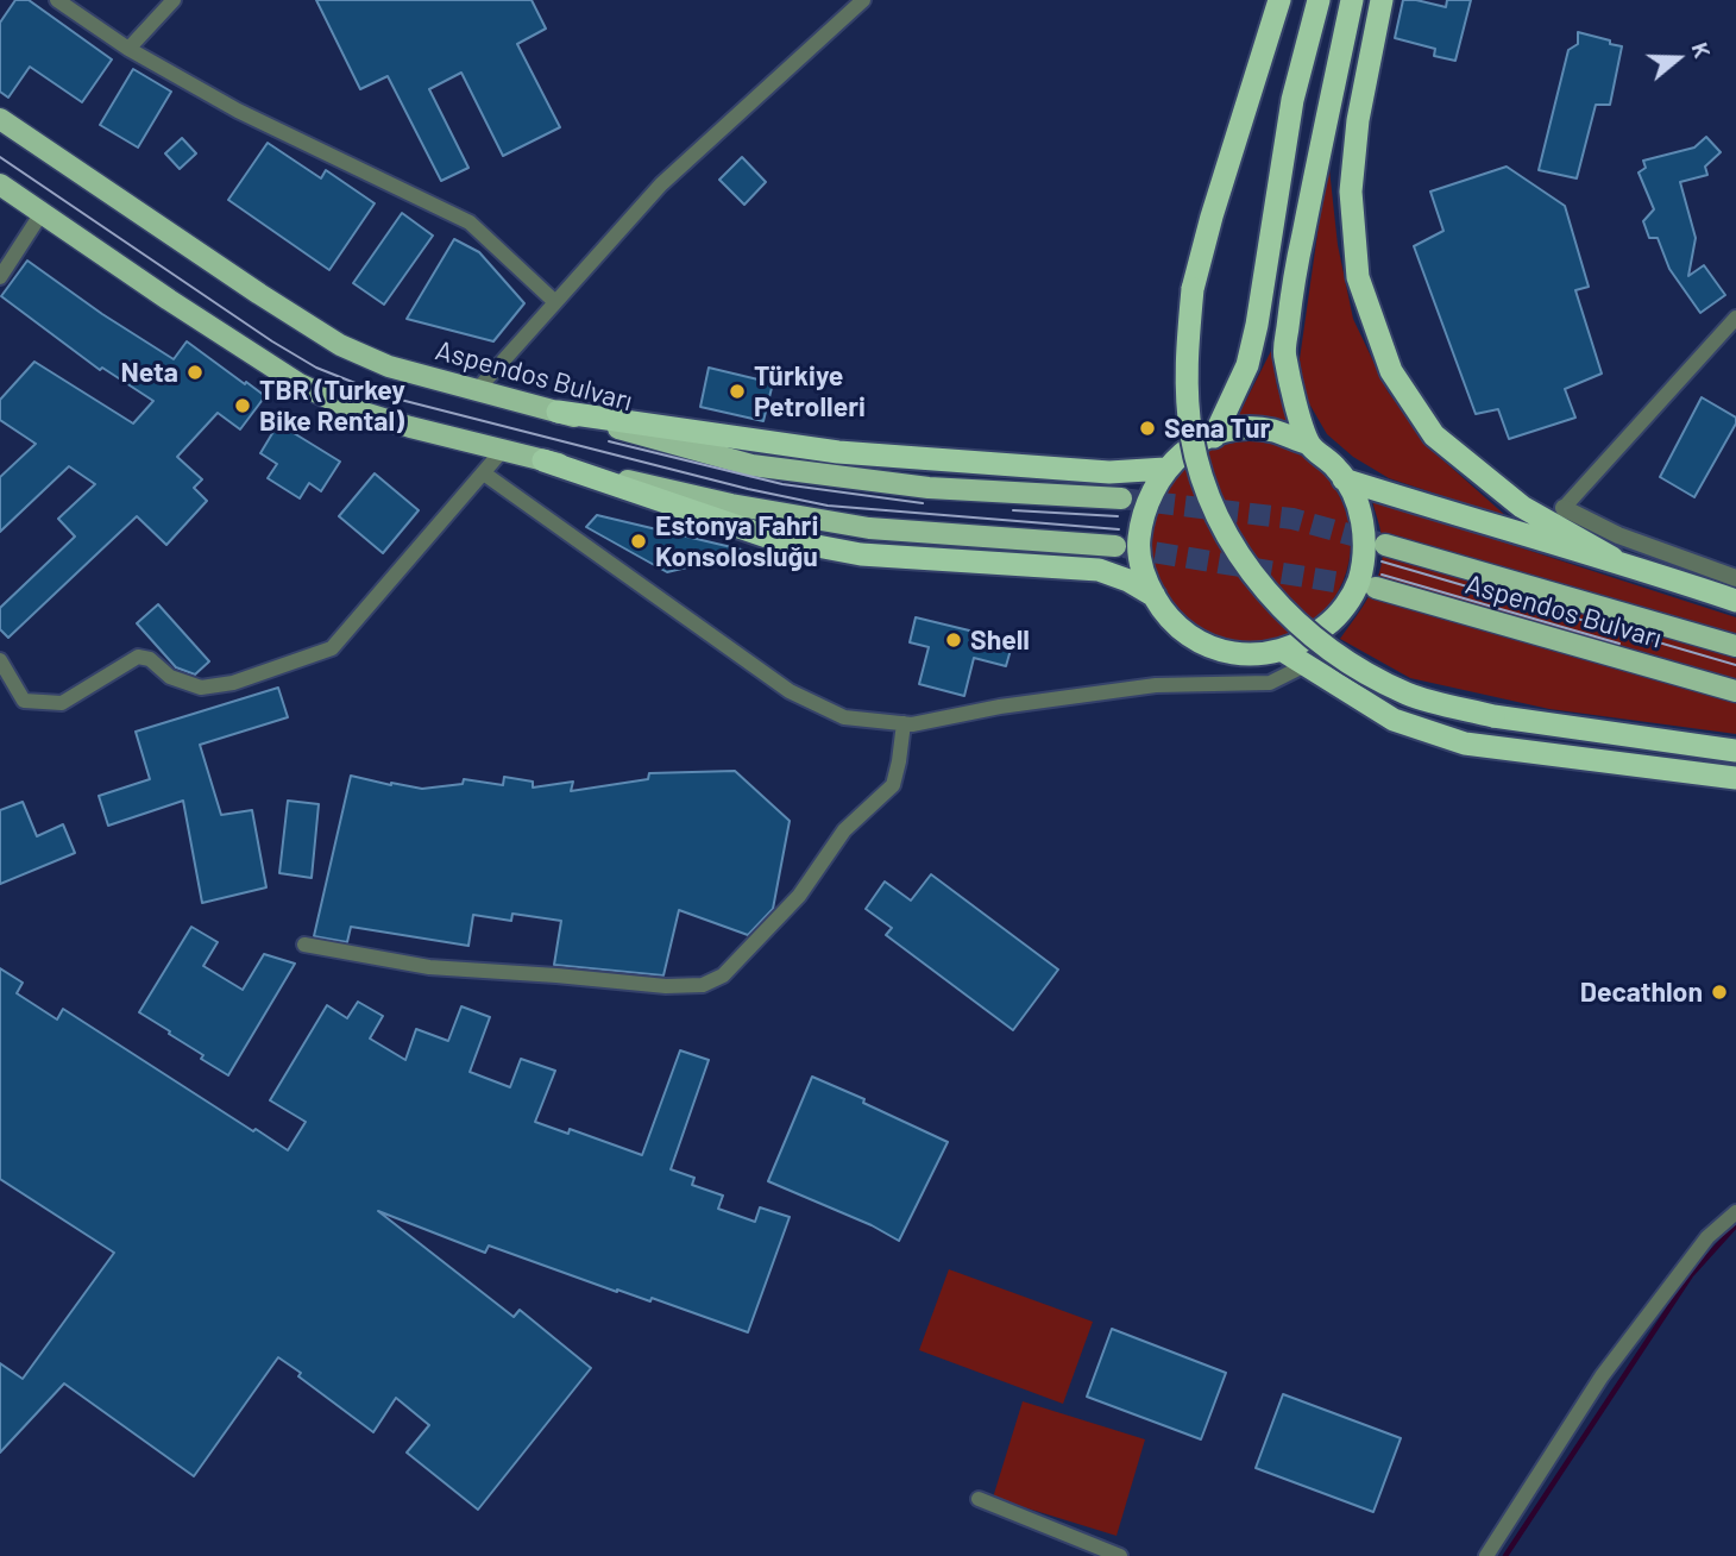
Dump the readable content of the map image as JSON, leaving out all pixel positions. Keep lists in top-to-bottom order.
{
  "streets": {
    "main road": ["Aspendos Bulvarı"]
  },
  "places": [
    "Neta",
    "Türkiye Petrolleri",
    "TBR (Turkey Bike Rental)",
    "Sena Tur",
    "Estonya Fahri Konsolosluğu",
    "Shell",
    "Decathlon"
  ],
  "north": "right"
}
